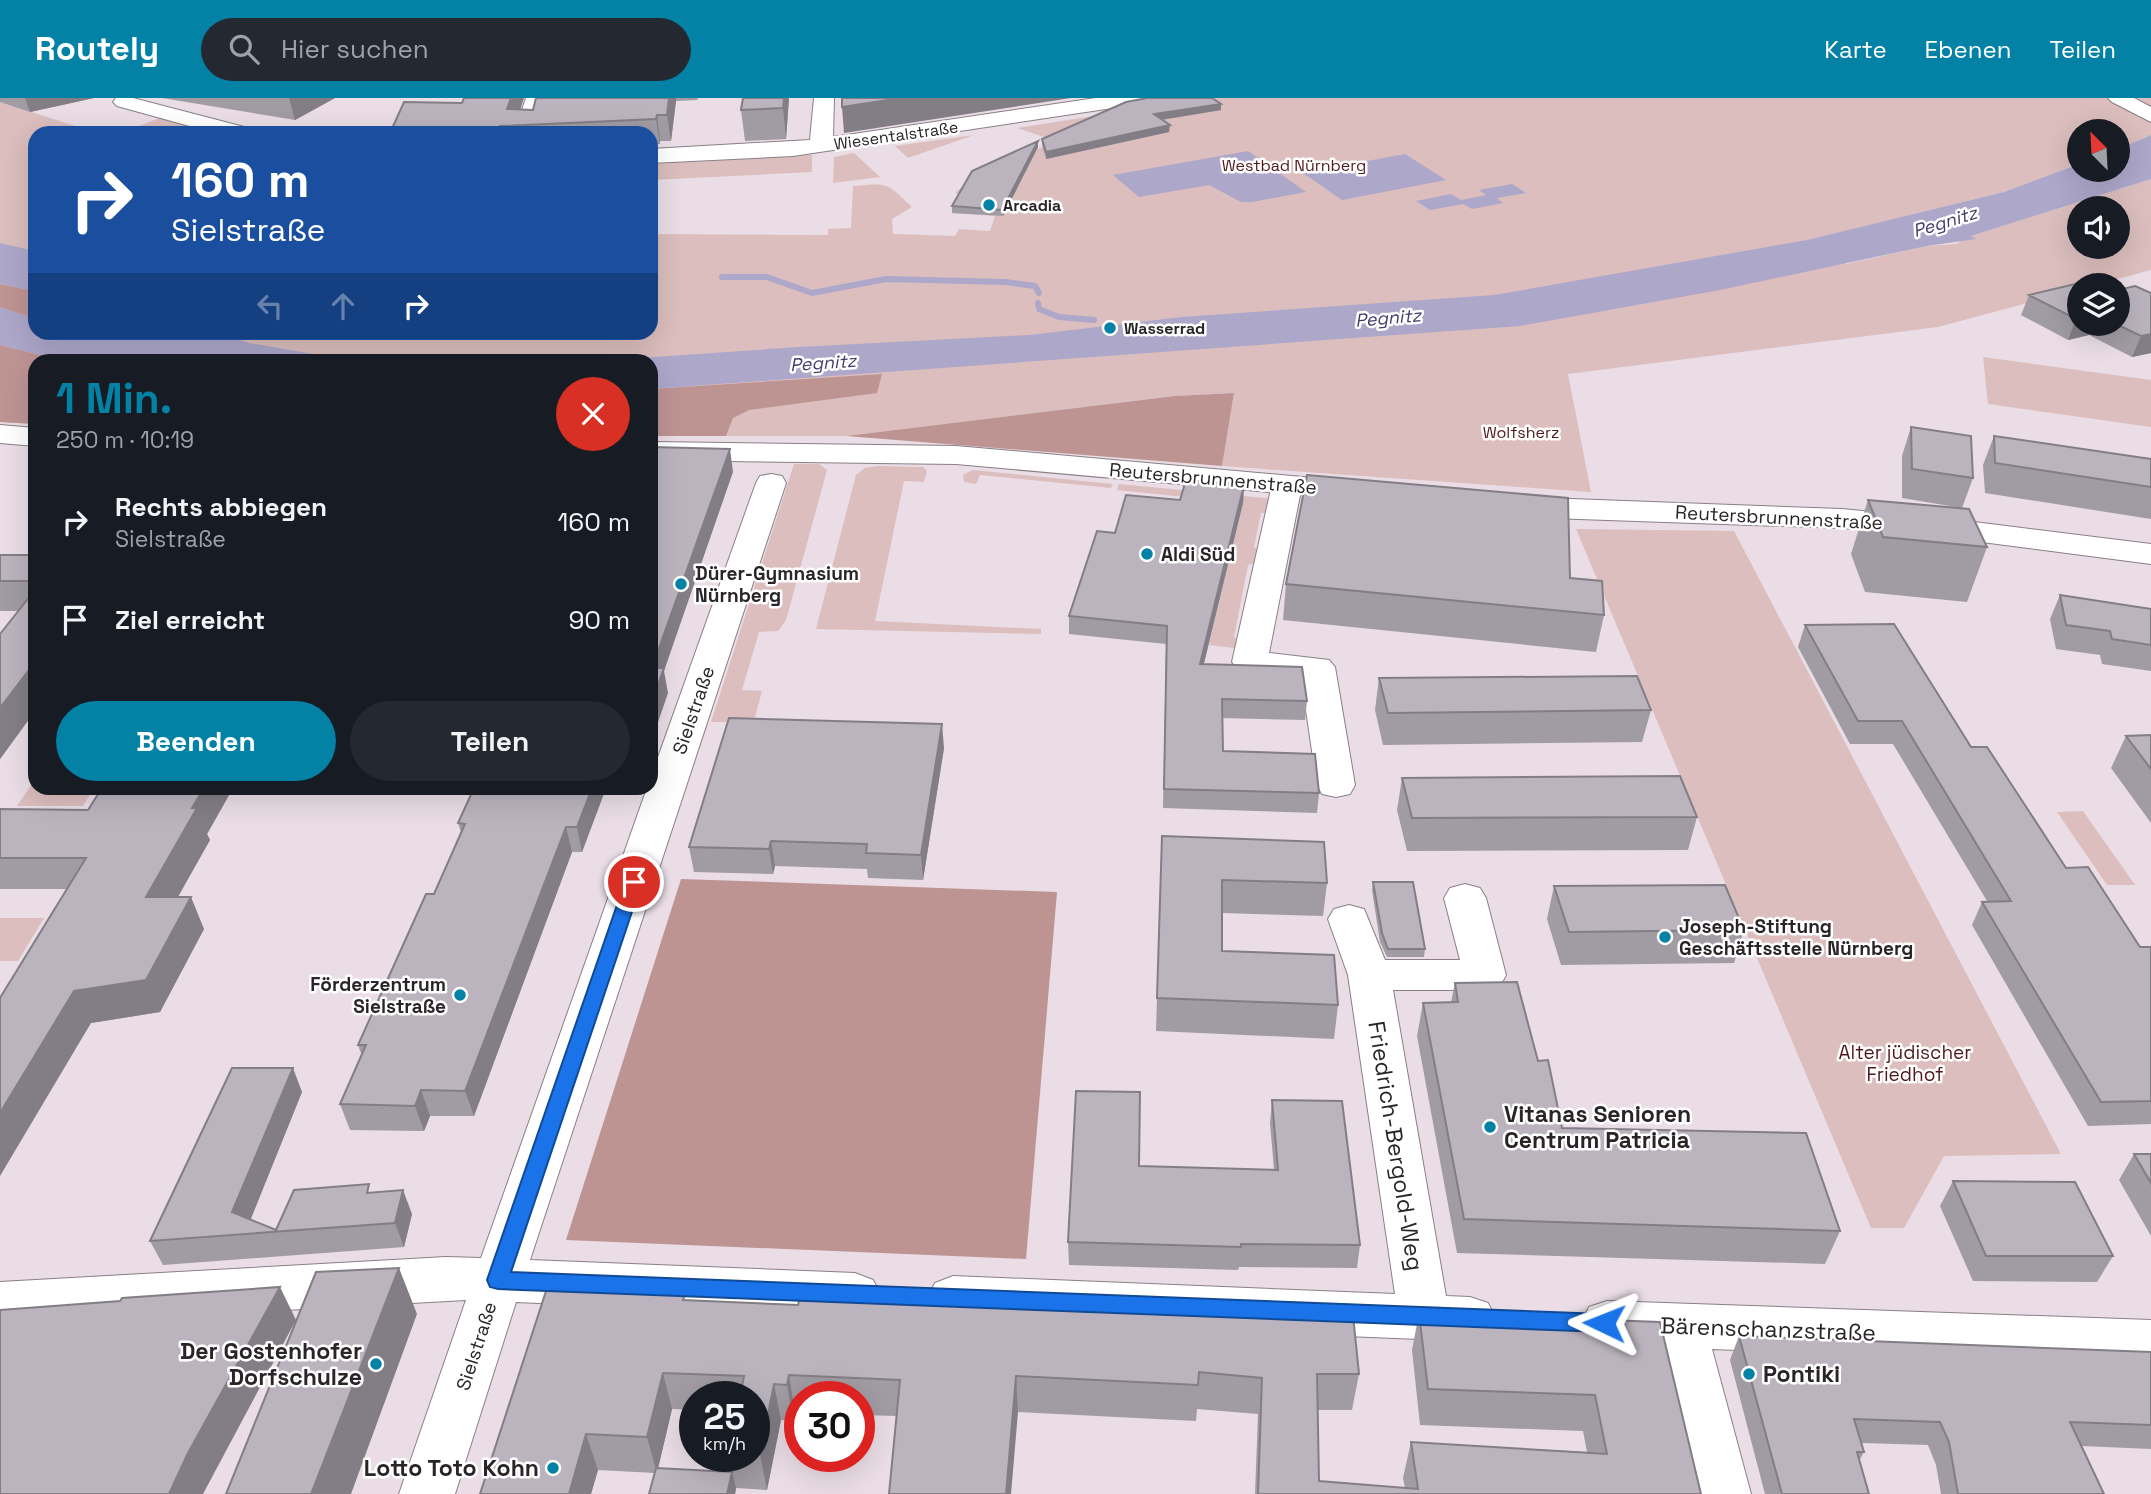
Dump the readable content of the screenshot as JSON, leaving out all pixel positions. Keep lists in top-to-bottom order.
{
  "streets": {
    "street": [
      "Wiesentalstraße",
      "Reutersbrunnenstraße",
      "Sielstraße",
      "Friedrich-Bergold-Weg",
      "Bärenschanzstraße"
    ]
  },
  "crossings": [
    ["Sielstraße", "Bärenschanzstraße"],
    ["Friedrich-Bergold-Weg", "Bärenschanzstraße"]
  ],
  "water": ["Pegnitz"],
  "parks": ["Westbad Nürnberg", "Wolfsherz", "Alter jüdischer Friedhof"],
  "places": [
    "Arcadia",
    "Wasserrad",
    "Aldi Süd",
    "Dürer-Gymnasium Nürnberg",
    "Joseph-Stiftung Geschäftsstelle Nürnberg",
    "Förderzentrum Sielstraße",
    "Vitanas Senioren Centrum Patricia",
    "Der Gostenhofer Dorfschulze",
    "Pontiki",
    "Lotto Toto Kohn"
  ],
  "north": "top left",
  "page": {
    "header": "Routely",
    "search": "Hier suchen",
    "nav": ["Karte", "Ebenen", "Teilen"],
    "turn": ["160 m", "Sielstraße"],
    "heading": ["1 Min.", "250 m · 10:19"],
    "list": [
      {
        "name": "Rechts abbiegen",
        "note": "Sielstraße",
        "value": "160 m"
      },
      {
        "name": "Ziel erreicht",
        "value": "90 m"
      }
    ],
    "buttons": ["Beenden", "Teilen"],
    "speed": "25 km/h",
    "limit": "30"
  }
}
